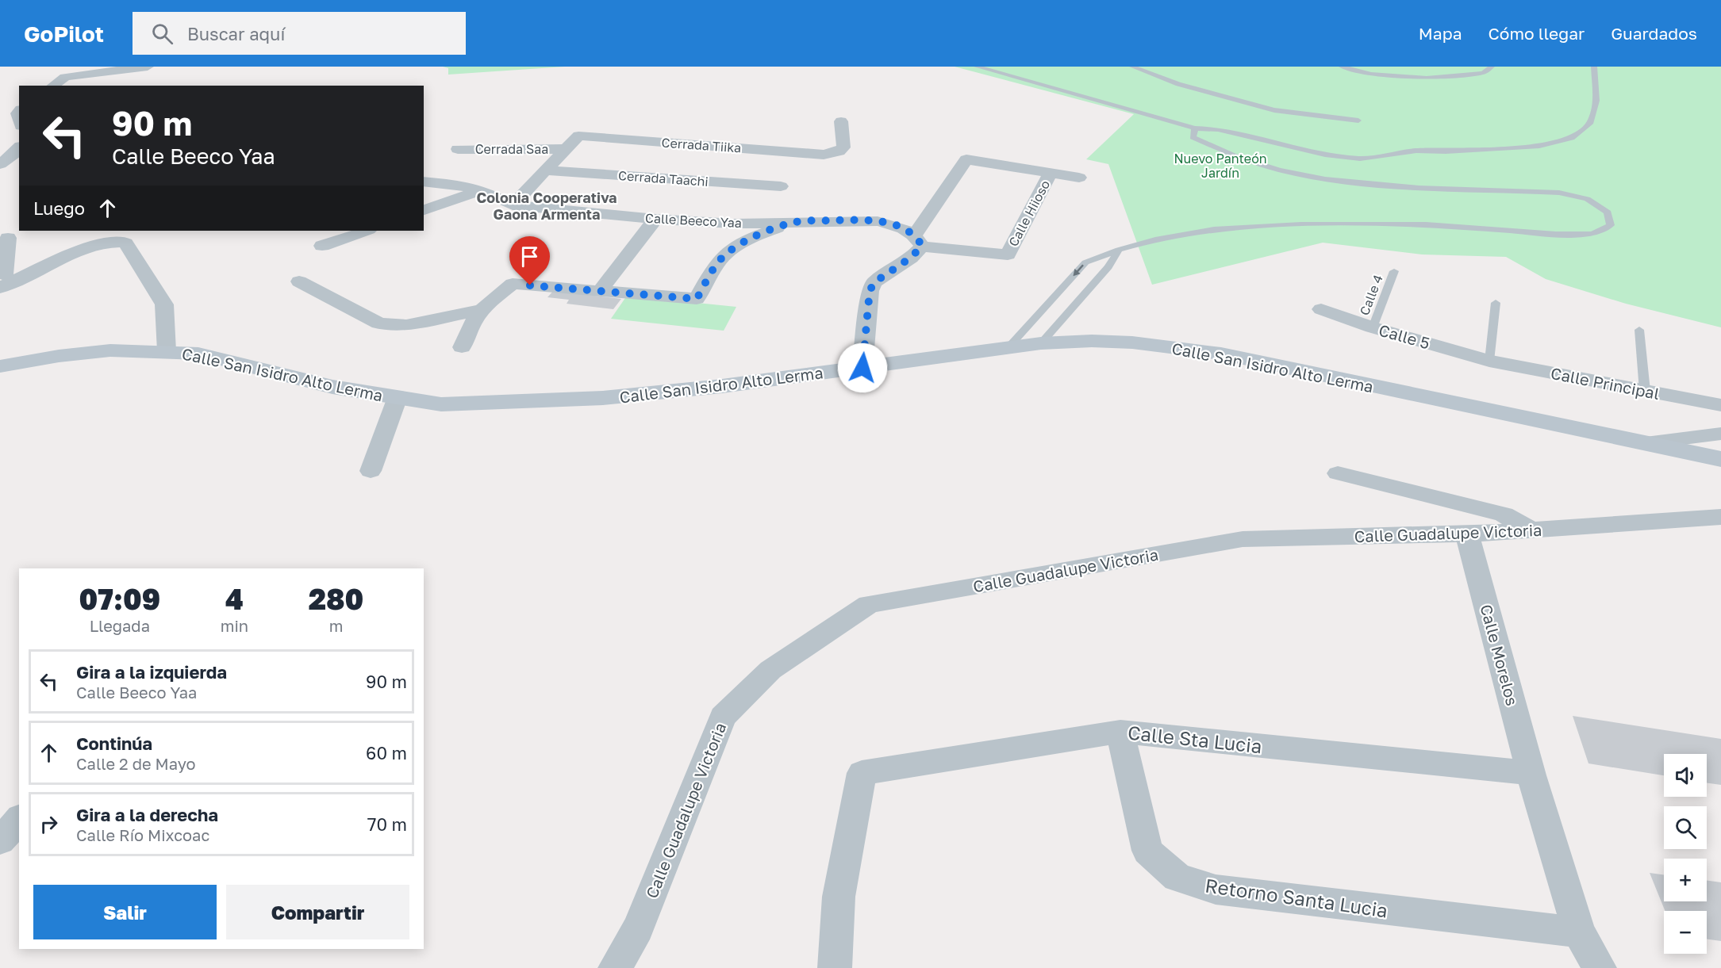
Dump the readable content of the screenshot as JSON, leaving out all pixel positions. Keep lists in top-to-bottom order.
{
  "streets": {
    "street": [
      "Cerrada Tiika",
      "Cerrada Saa",
      "Cerrada Taachi",
      "Calle Hiioso",
      "Calle Beeco Yaa",
      "Calle 5",
      "Calle San Isidro Alto Lerma",
      "Calle Principal",
      "Calle Guadalupe Victoria",
      "Calle Morelos",
      "Calle Sta Lucia",
      "Retorno Santa Lucia"
    ],
    "lane": ["Calle 4"]
  },
  "crossings": [
    ["Cerrada Tiika", "Cerrada Saa"],
    ["Calle Hiioso", "Calle Beeco Yaa"],
    ["Calle 4", "Calle 5"],
    ["Calle 5", "Calle Principal"],
    ["Calle Guadalupe Victoria", "Calle Morelos"],
    ["Calle Morelos", "Calle Sta Lucia"],
    ["Calle Morelos", "Retorno Santa Lucia"],
    ["Calle Sta Lucia", "Retorno Santa Lucia"]
  ],
  "districts": ["Colonia Cooperativa Gaona Armenta"],
  "parks": ["Nuevo Panteón Jardín"],
  "page": {
    "header": "GoPilot",
    "search": "Buscar aquí",
    "nav": ["Mapa", "Cómo llegar", "Guardados"],
    "turn": ["90 m", "Calle Beeco Yaa"],
    "then": "Luego",
    "eta": [
      "07:09",
      "Llegada",
      "4",
      "min",
      "280",
      "m"
    ],
    "list": [
      {
        "name": "Gira a la izquierda",
        "note": "Calle Beeco Yaa",
        "value": "90 m"
      },
      {
        "name": "Continúa",
        "note": "Calle 2 de Mayo",
        "value": "60 m"
      },
      {
        "name": "Gira a la derecha",
        "note": "Calle Río Mixcoac",
        "value": "70 m"
      }
    ],
    "map_buttons": ["+", "−"],
    "buttons": ["Salir", "Compartir"]
  }
}
